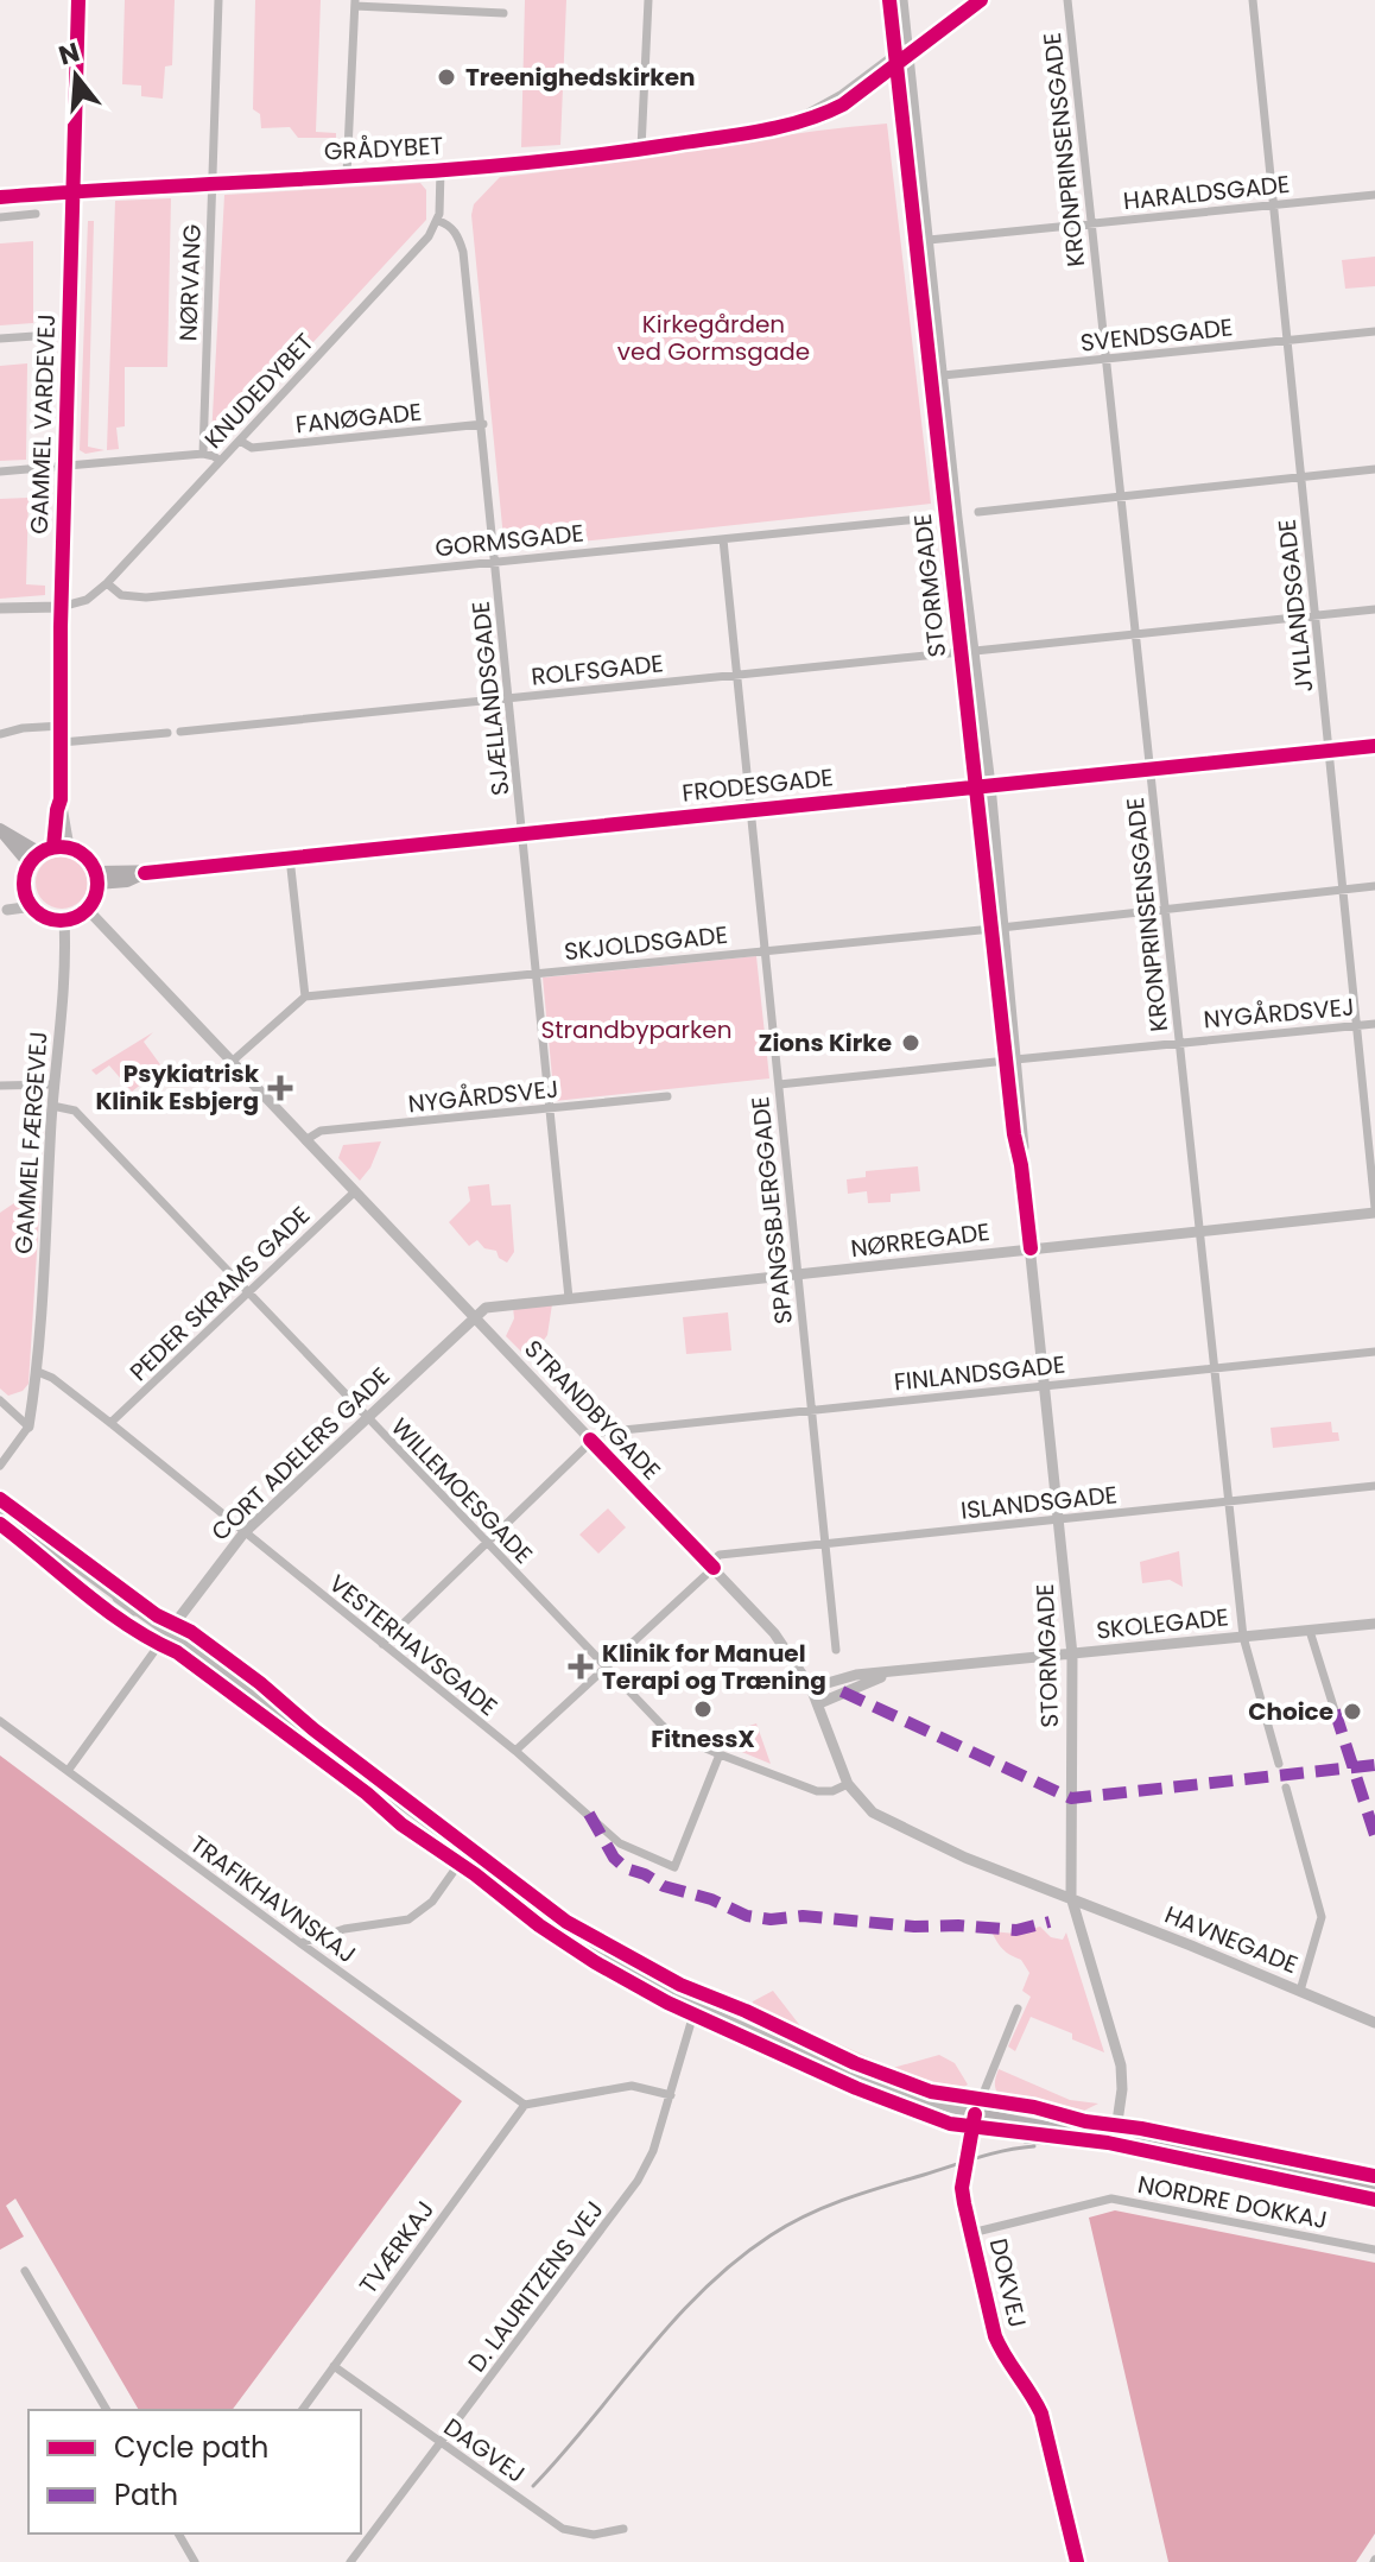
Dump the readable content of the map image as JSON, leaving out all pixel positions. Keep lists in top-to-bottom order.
{
  "streets": {
    "main road": ["FRODESGADE", "DOKVEJ"],
    "street": [
      "GRÅDYBET",
      "KRONPRINSENSGADE",
      "HARALDSGADE",
      "NØRVANG",
      "SVENDSGADE",
      "KNUDEDYBET",
      "FANØGADE",
      "GAMMEL VARDEVEJ",
      "GORMSGADE",
      "STORMGADE",
      "JYLLANDSGADE",
      "ROLFSGADE",
      "SJÆLLANDSGADE",
      "SKJOLDSGADE",
      "NYGÅRDSVEJ",
      "GAMMEL FÆRGEVEJ",
      "SPANGSBJERGGADE",
      "NØRREGADE",
      "PEDER SKRAMS GADE",
      "FINLANDSGADE",
      "STRANDBYGADE",
      "CORT ADELERS GADE",
      "WILLEMOESGADE",
      "ISLANDSGADE",
      "SKOLEGADE",
      "VESTERHAVSGADE",
      "TRAFIKHAVNSKAJ",
      "HAVNEGADE",
      "NORDRE DOKKAJ",
      "TVÆRKAJ",
      "D. LAURITZENS VEJ",
      "DAGVEJ"
    ]
  },
  "crossings": [
    ["GRÅDYBET", "NØRVANG"],
    ["GRÅDYBET", "GAMMEL VARDEVEJ"],
    ["GRÅDYBET", "STORMGADE"],
    ["KRONPRINSENSGADE", "HARALDSGADE"],
    ["KRONPRINSENSGADE", "SVENDSGADE"],
    ["KRONPRINSENSGADE", "FRODESGADE"],
    ["KRONPRINSENSGADE", "SKJOLDSGADE"],
    ["KRONPRINSENSGADE", "NYGÅRDSVEJ"],
    ["KRONPRINSENSGADE", "NØRREGADE"],
    ["KRONPRINSENSGADE", "FINLANDSGADE"],
    ["KRONPRINSENSGADE", "ISLANDSGADE"],
    ["KRONPRINSENSGADE", "SKOLEGADE"],
    ["HARALDSGADE", "STORMGADE"],
    ["HARALDSGADE", "JYLLANDSGADE"],
    ["SVENDSGADE", "STORMGADE"],
    ["SVENDSGADE", "JYLLANDSGADE"],
    ["KNUDEDYBET", "FANØGADE"],
    ["KNUDEDYBET", "GAMMEL VARDEVEJ"],
    ["KNUDEDYBET", "GORMSGADE"],
    ["KNUDEDYBET", "SJÆLLANDSGADE"],
    ["FANØGADE", "SJÆLLANDSGADE"],
    ["GAMMEL VARDEVEJ", "FRODESGADE"],
    ["GAMMEL VARDEVEJ", "GAMMEL FÆRGEVEJ"],
    ["GAMMEL VARDEVEJ", "STRANDBYGADE"],
    ["GORMSGADE", "SJÆLLANDSGADE"],
    ["GORMSGADE", "SPANGSBJERGGADE"],
    ["STORMGADE", "ROLFSGADE"],
    ["STORMGADE", "FRODESGADE"],
    ["STORMGADE", "SKJOLDSGADE"],
    ["STORMGADE", "NYGÅRDSVEJ"],
    ["STORMGADE", "NØRREGADE"],
    ["STORMGADE", "FINLANDSGADE"],
    ["STORMGADE", "STRANDBYGADE"],
    ["STORMGADE", "ISLANDSGADE"],
    ["STORMGADE", "SKOLEGADE"],
    ["STORMGADE", "HAVNEGADE"],
    ["JYLLANDSGADE", "FRODESGADE"],
    ["JYLLANDSGADE", "SKJOLDSGADE"],
    ["JYLLANDSGADE", "NYGÅRDSVEJ"],
    ["JYLLANDSGADE", "NØRREGADE"],
    ["ROLFSGADE", "SJÆLLANDSGADE"],
    ["ROLFSGADE", "SPANGSBJERGGADE"],
    ["SJÆLLANDSGADE", "FRODESGADE"],
    ["SJÆLLANDSGADE", "SKJOLDSGADE"],
    ["SJÆLLANDSGADE", "NYGÅRDSVEJ"],
    ["SJÆLLANDSGADE", "NØRREGADE"],
    ["FRODESGADE", "GAMMEL FÆRGEVEJ"],
    ["FRODESGADE", "SPANGSBJERGGADE"],
    ["FRODESGADE", "STRANDBYGADE"],
    ["SKJOLDSGADE", "SPANGSBJERGGADE"],
    ["NYGÅRDSVEJ", "SPANGSBJERGGADE"],
    ["NYGÅRDSVEJ", "STRANDBYGADE"],
    ["GAMMEL FÆRGEVEJ", "STRANDBYGADE"],
    ["GAMMEL FÆRGEVEJ", "WILLEMOESGADE"],
    ["GAMMEL FÆRGEVEJ", "VESTERHAVSGADE"],
    ["SPANGSBJERGGADE", "NØRREGADE"],
    ["SPANGSBJERGGADE", "FINLANDSGADE"],
    ["SPANGSBJERGGADE", "ISLANDSGADE"],
    ["NØRREGADE", "STRANDBYGADE"],
    ["NØRREGADE", "CORT ADELERS GADE"],
    ["PEDER SKRAMS GADE", "STRANDBYGADE"],
    ["PEDER SKRAMS GADE", "WILLEMOESGADE"],
    ["PEDER SKRAMS GADE", "VESTERHAVSGADE"],
    ["FINLANDSGADE", "STRANDBYGADE"],
    ["STRANDBYGADE", "CORT ADELERS GADE"],
    ["STRANDBYGADE", "WILLEMOESGADE"],
    ["STRANDBYGADE", "ISLANDSGADE"],
    ["STRANDBYGADE", "SKOLEGADE"],
    ["STRANDBYGADE", "HAVNEGADE"],
    ["CORT ADELERS GADE", "WILLEMOESGADE"],
    ["CORT ADELERS GADE", "VESTERHAVSGADE"],
    ["CORT ADELERS GADE", "TRAFIKHAVNSKAJ"],
    ["WILLEMOESGADE", "VESTERHAVSGADE"],
    ["TRAFIKHAVNSKAJ", "TVÆRKAJ"],
    ["NORDRE DOKKAJ", "DOKVEJ"],
    ["TVÆRKAJ", "DAGVEJ"],
    ["D. LAURITZENS VEJ", "DAGVEJ"]
  ],
  "parks": ["Kirkegården ved Gormsgade", "Strandbyparken"],
  "places": {
    "other": [
      "Treenighedskirken",
      "Zions Kirke",
      "FitnessX",
      "Choice"
    ],
    "health": ["Psykiatrisk Klinik Esbjerg", "Klinik for Manuel Terapi og Træning"]
  },
  "legend": ["Cycle path", "Path"],
  "north": "top"
}
